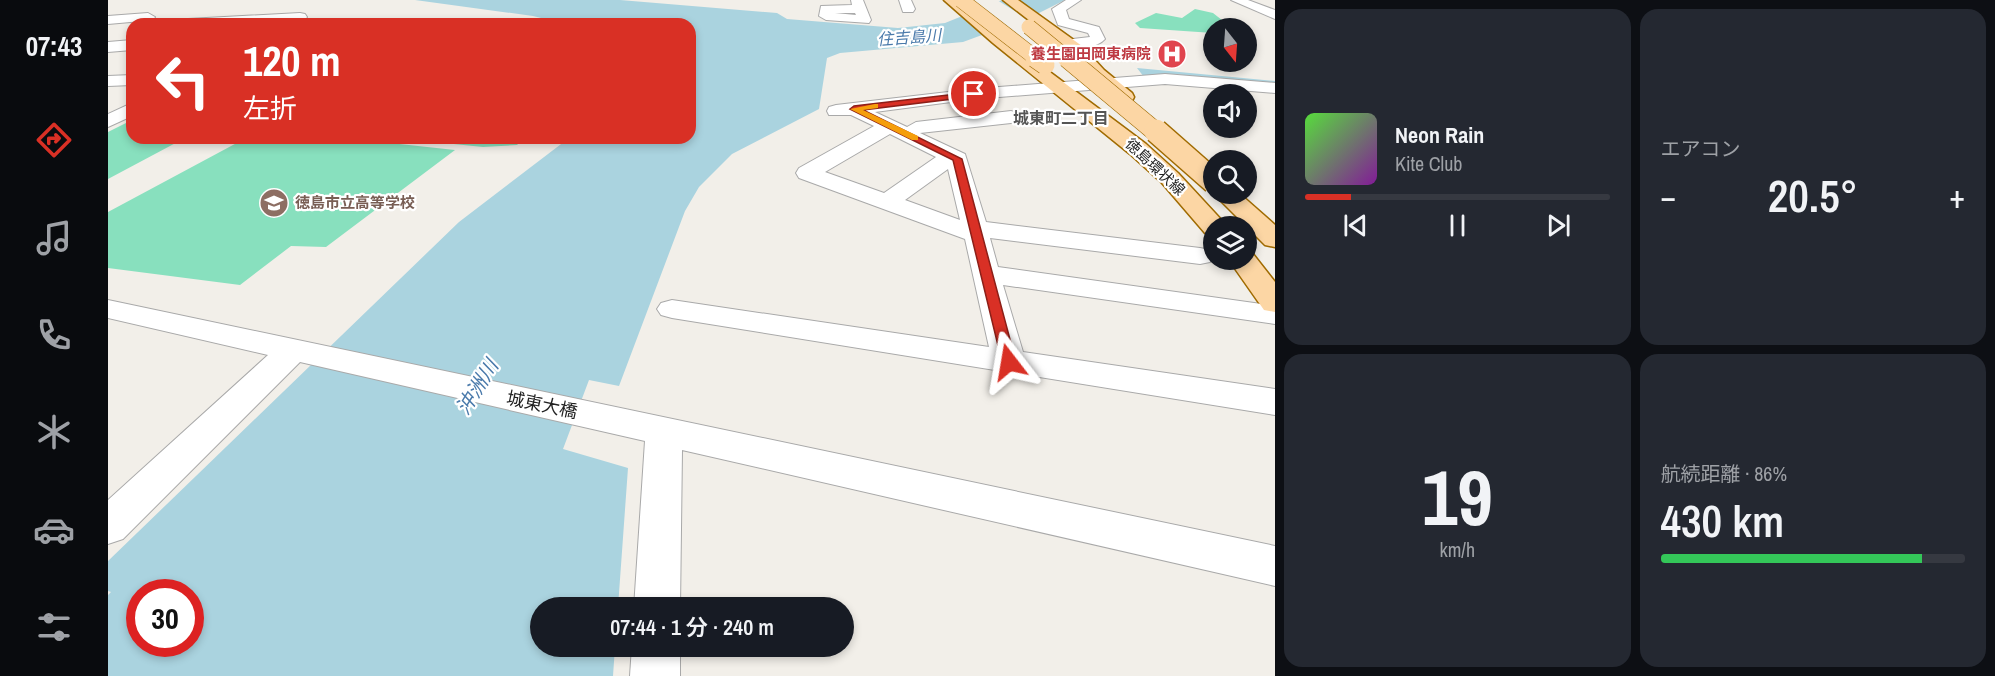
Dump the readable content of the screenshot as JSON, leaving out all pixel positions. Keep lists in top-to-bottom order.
{
  "streets": {
    "main road": ["徳島環状線"],
    "street": ["城東大橋"]
  },
  "districts": ["城東町二丁目"],
  "water": ["住吉島川", "沖洲川"],
  "places": {
    "hospital": ["養生園田岡東病院"],
    "school or university": ["徳島市立高等学校"]
  },
  "north": "bottom",
  "page": {
    "tabs": "07:43",
    "tile": [
      "エアコン",
      ["19", "km/h"],
      ["航続距離 · 86%", "430 km"]
    ],
    "turn": ["120 m", "左折"],
    "song": ["Neon Rain", "Kite Club"],
    "heat": ["−", "20.5°", "+"],
    "limit": "30",
    "trip": "07:44 · 1 分 · 240 m"
  }
}
